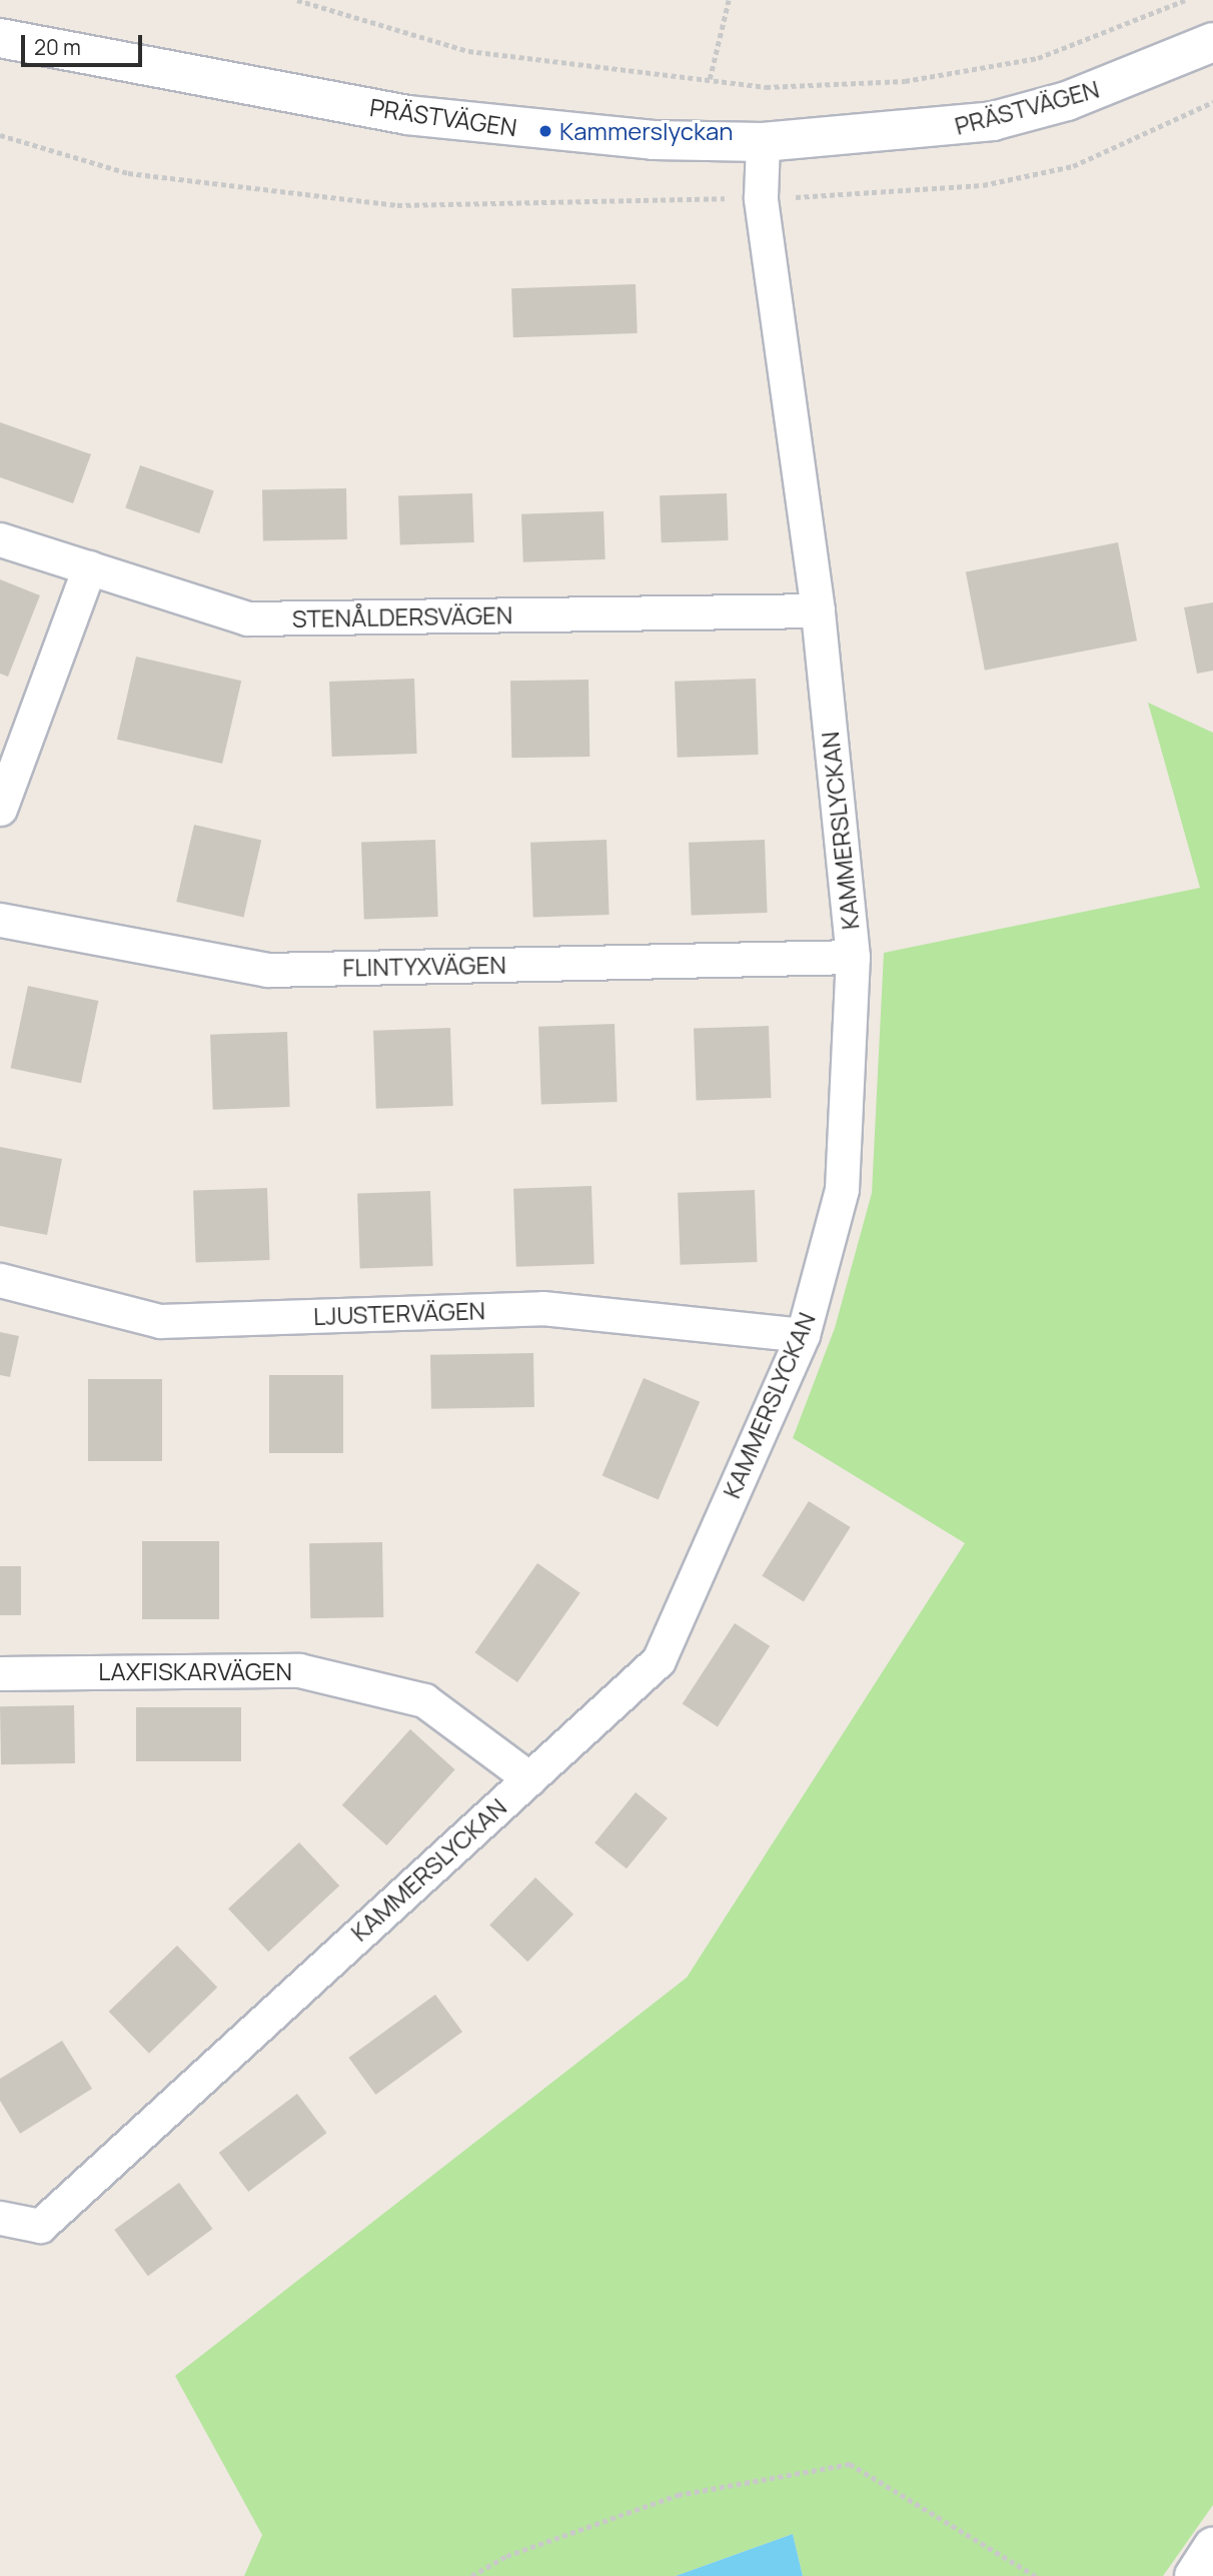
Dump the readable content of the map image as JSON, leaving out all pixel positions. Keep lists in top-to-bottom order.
{
  "streets": {
    "street": [
      "PRÄSTVÄGEN",
      "STENÅLDERSVÄGEN",
      "KAMMERSLYCKAN",
      "FLINTYXVÄGEN",
      "LJUSTERVÄGEN",
      "LAXFISKARVÄGEN"
    ]
  },
  "crossings": [
    ["PRÄSTVÄGEN", "KAMMERSLYCKAN"],
    ["STENÅLDERSVÄGEN", "KAMMERSLYCKAN"],
    ["KAMMERSLYCKAN", "FLINTYXVÄGEN"],
    ["KAMMERSLYCKAN", "LJUSTERVÄGEN"],
    ["KAMMERSLYCKAN", "LAXFISKARVÄGEN"]
  ],
  "places": ["Kammerslyckan"],
  "scale_bar": "20 m"
}
